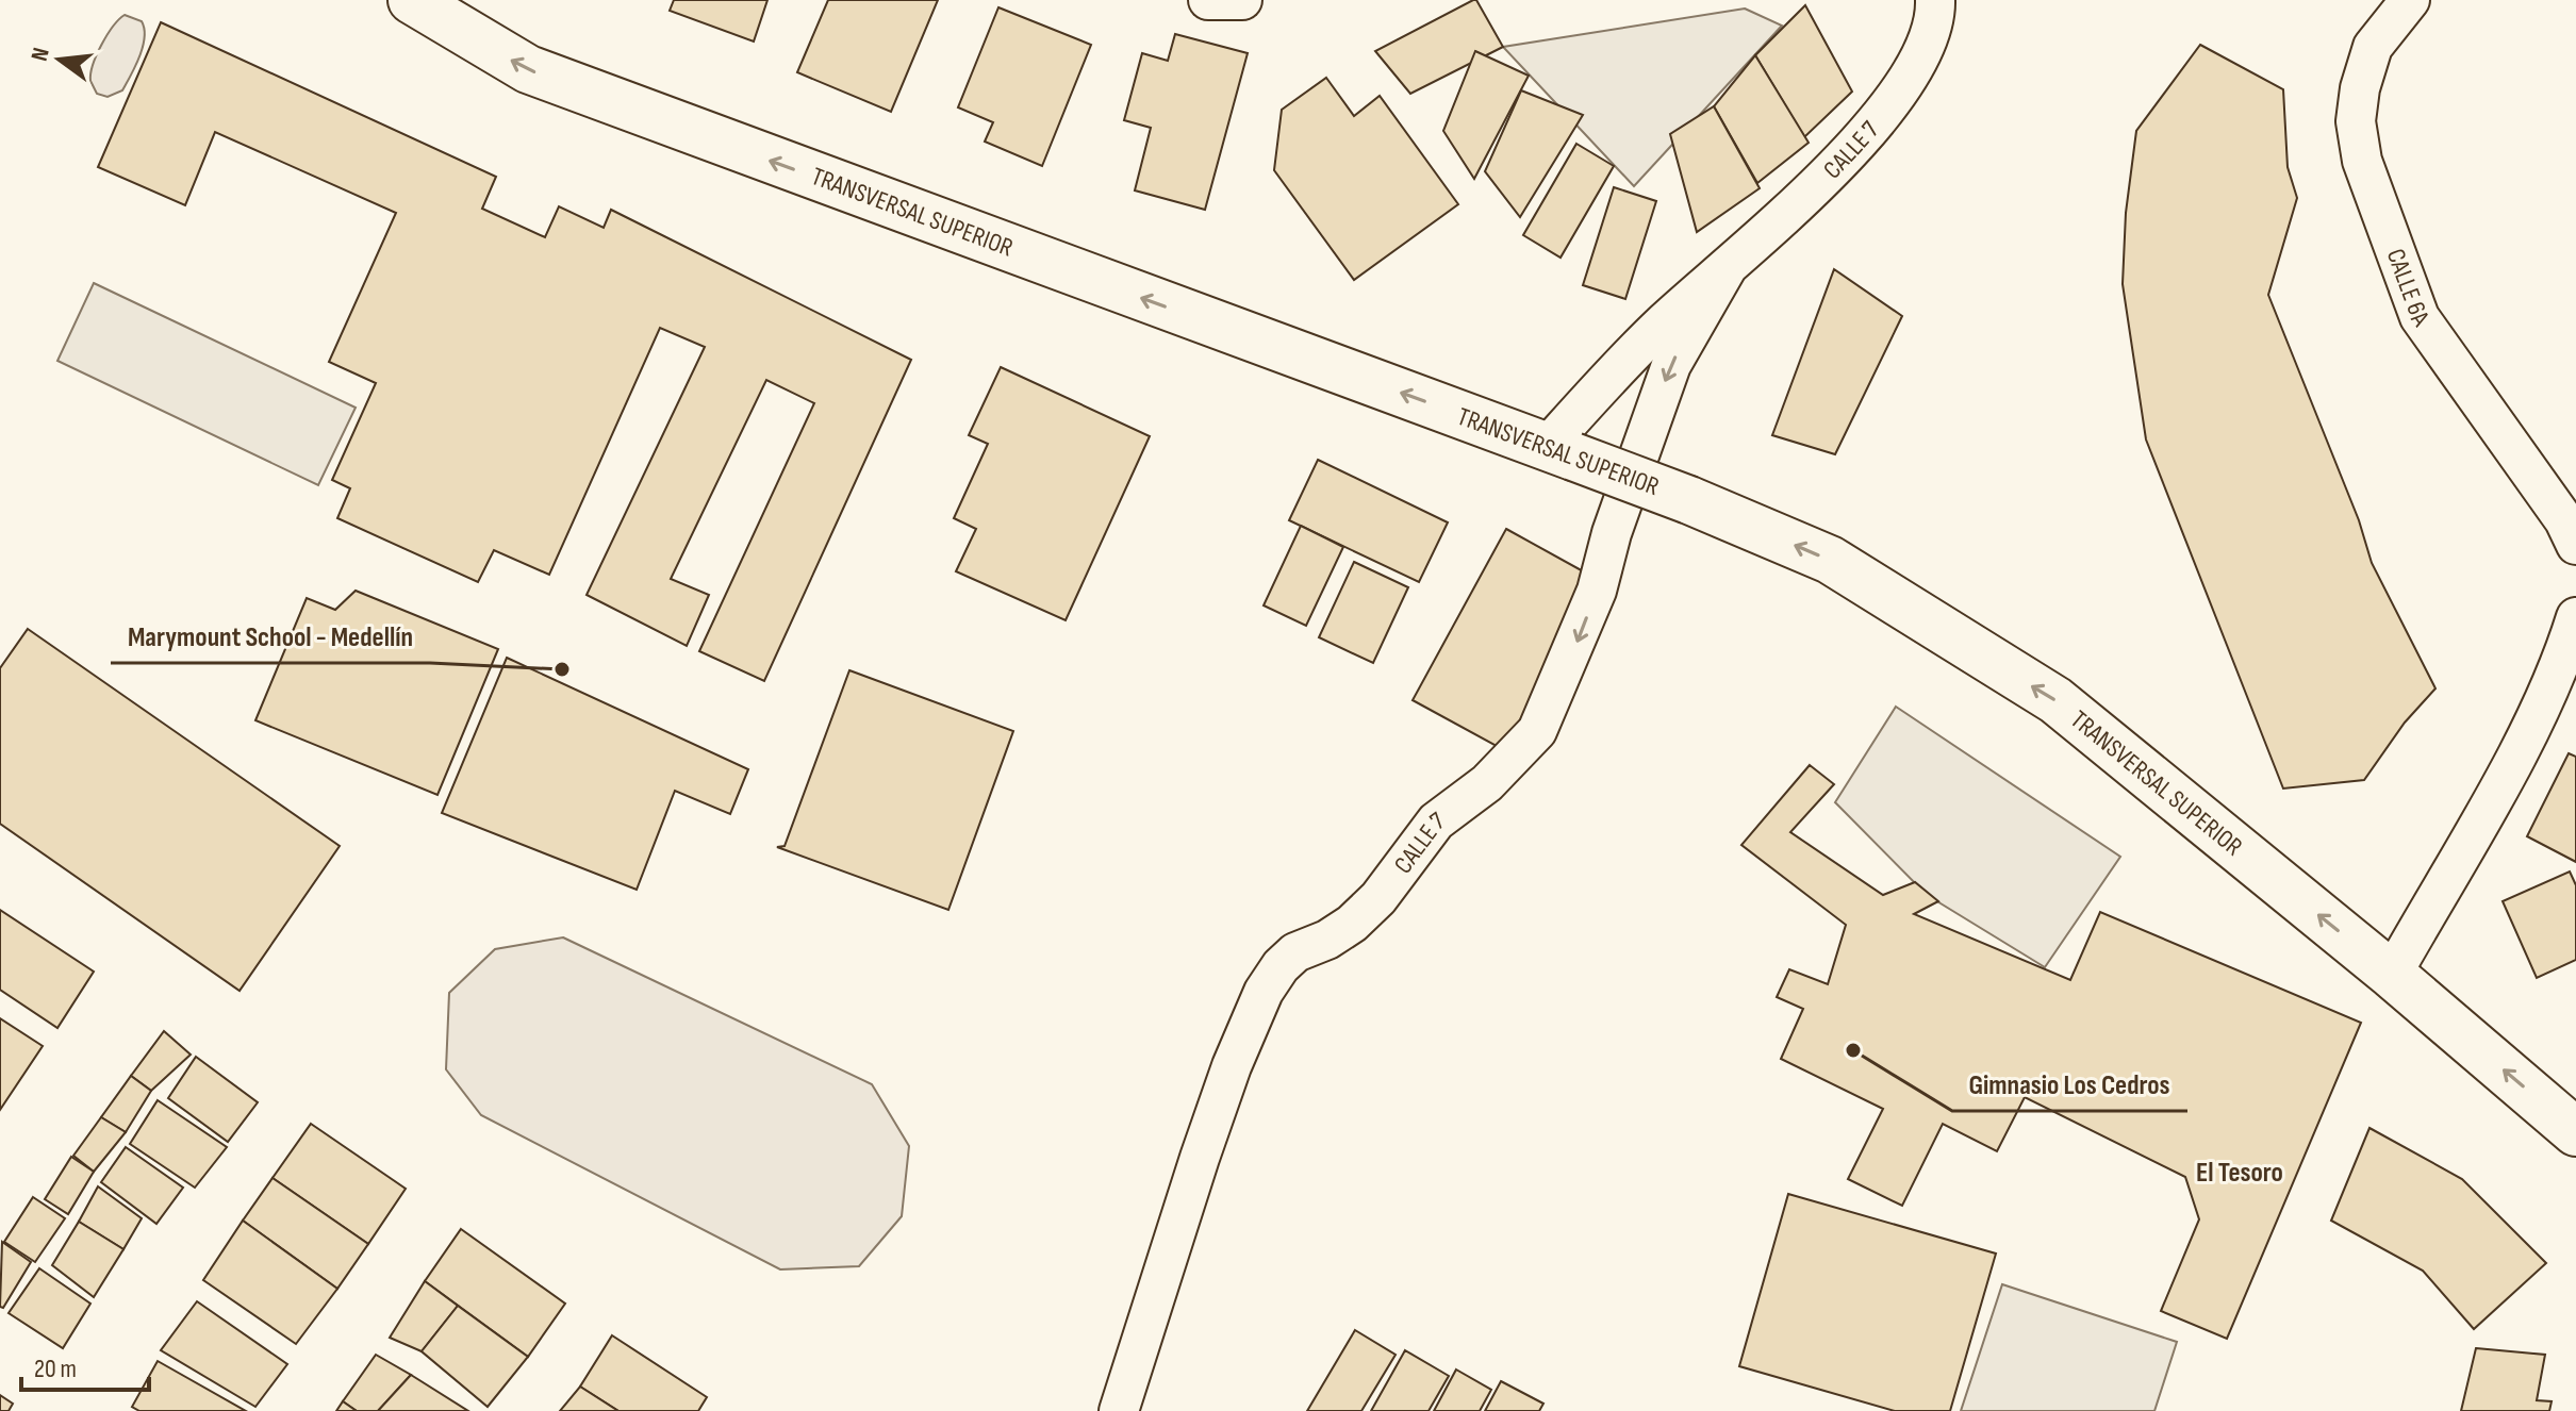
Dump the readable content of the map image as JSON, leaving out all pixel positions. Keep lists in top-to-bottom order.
{
  "streets": {
    "main road": ["TRANSVERSAL SUPERIOR"],
    "street": ["CALLE 7", "CALLE 6A"]
  },
  "crossings": [
    ["CALLE 7", "TRANSVERSAL SUPERIOR"]
  ],
  "one_way": ["CALLE 7", "TRANSVERSAL SUPERIOR"],
  "districts": ["El Tesoro"],
  "places": ["Marymount School - Medellín", "Gimnasio Los Cedros"],
  "scale_bar": "20 m",
  "north": "left"
}
